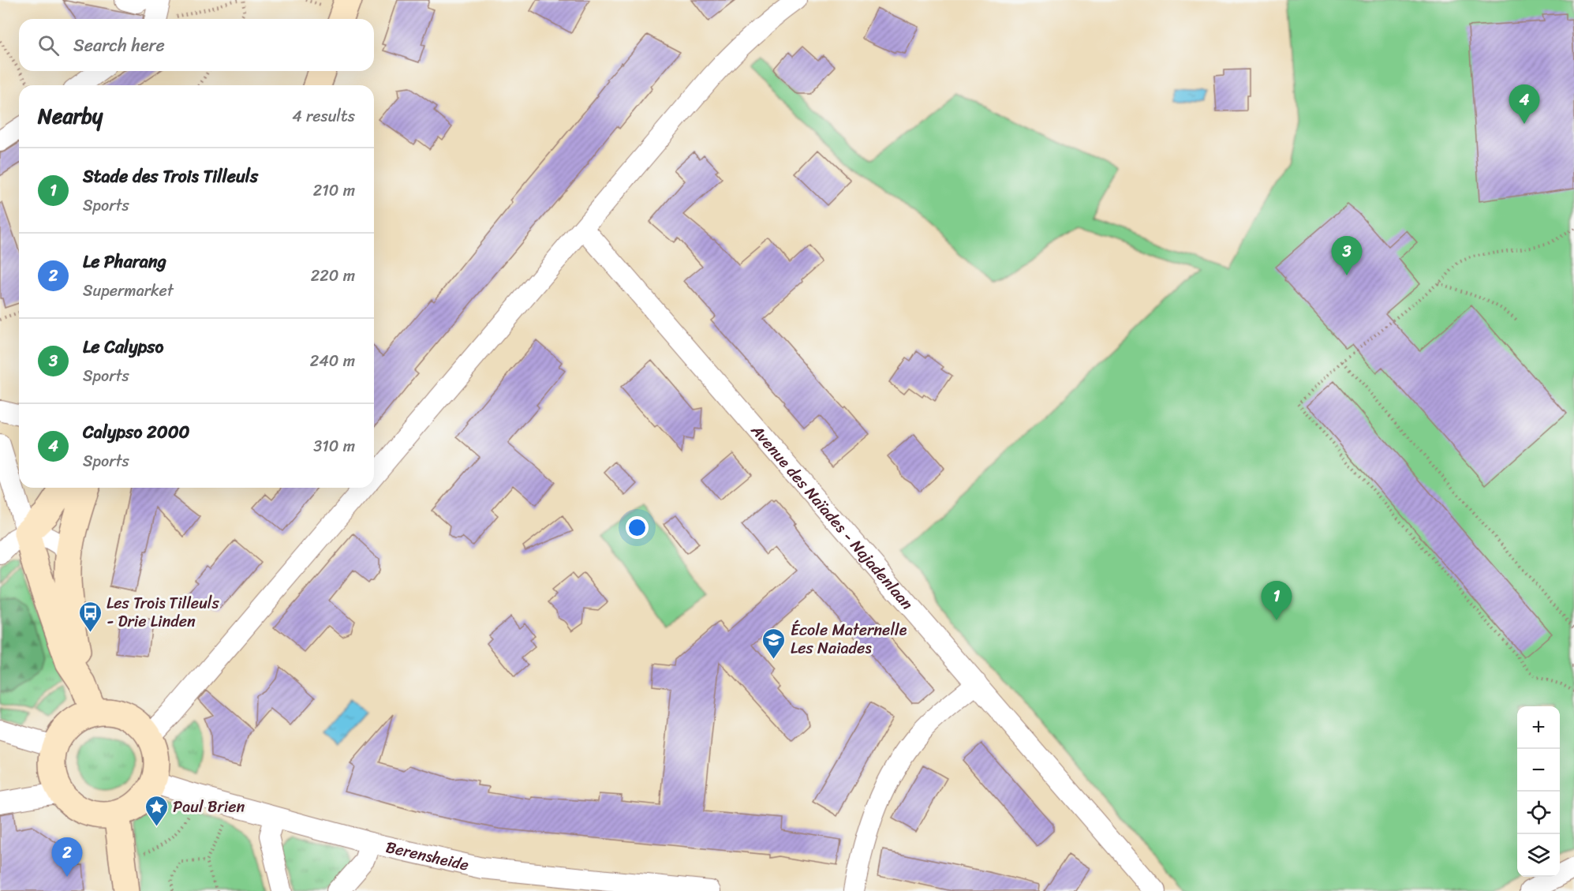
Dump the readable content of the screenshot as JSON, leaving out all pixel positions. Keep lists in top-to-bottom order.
{
  "streets": {
    "street": ["Avenue des Naïades - Najadenlaan", "Berensheide"]
  },
  "places": {
    "bus stop": ["Les Trois Tilleuls - Drie Linden"],
    "school or university": ["École Maternelle Les Naiades"],
    "place": ["Paul Brien"]
  },
  "page": {
    "search": "Search here",
    "pins": [
      "4",
      "3",
      "1",
      "2"
    ],
    "heading": ["Nearby", "4 results"],
    "list": [
      {
        "mark": "1",
        "name": "Stade des Trois Tilleuls",
        "note": "Sports",
        "value": "210 m"
      },
      {
        "mark": "2",
        "name": "Le Pharang",
        "note": "Supermarket",
        "value": "220 m"
      },
      {
        "mark": "3",
        "name": "Le Calypso",
        "note": "Sports",
        "value": "240 m"
      },
      {
        "mark": "4",
        "name": "Calypso 2000",
        "note": "Sports",
        "value": "310 m"
      }
    ],
    "map_buttons": ["+", "−"]
  }
}
